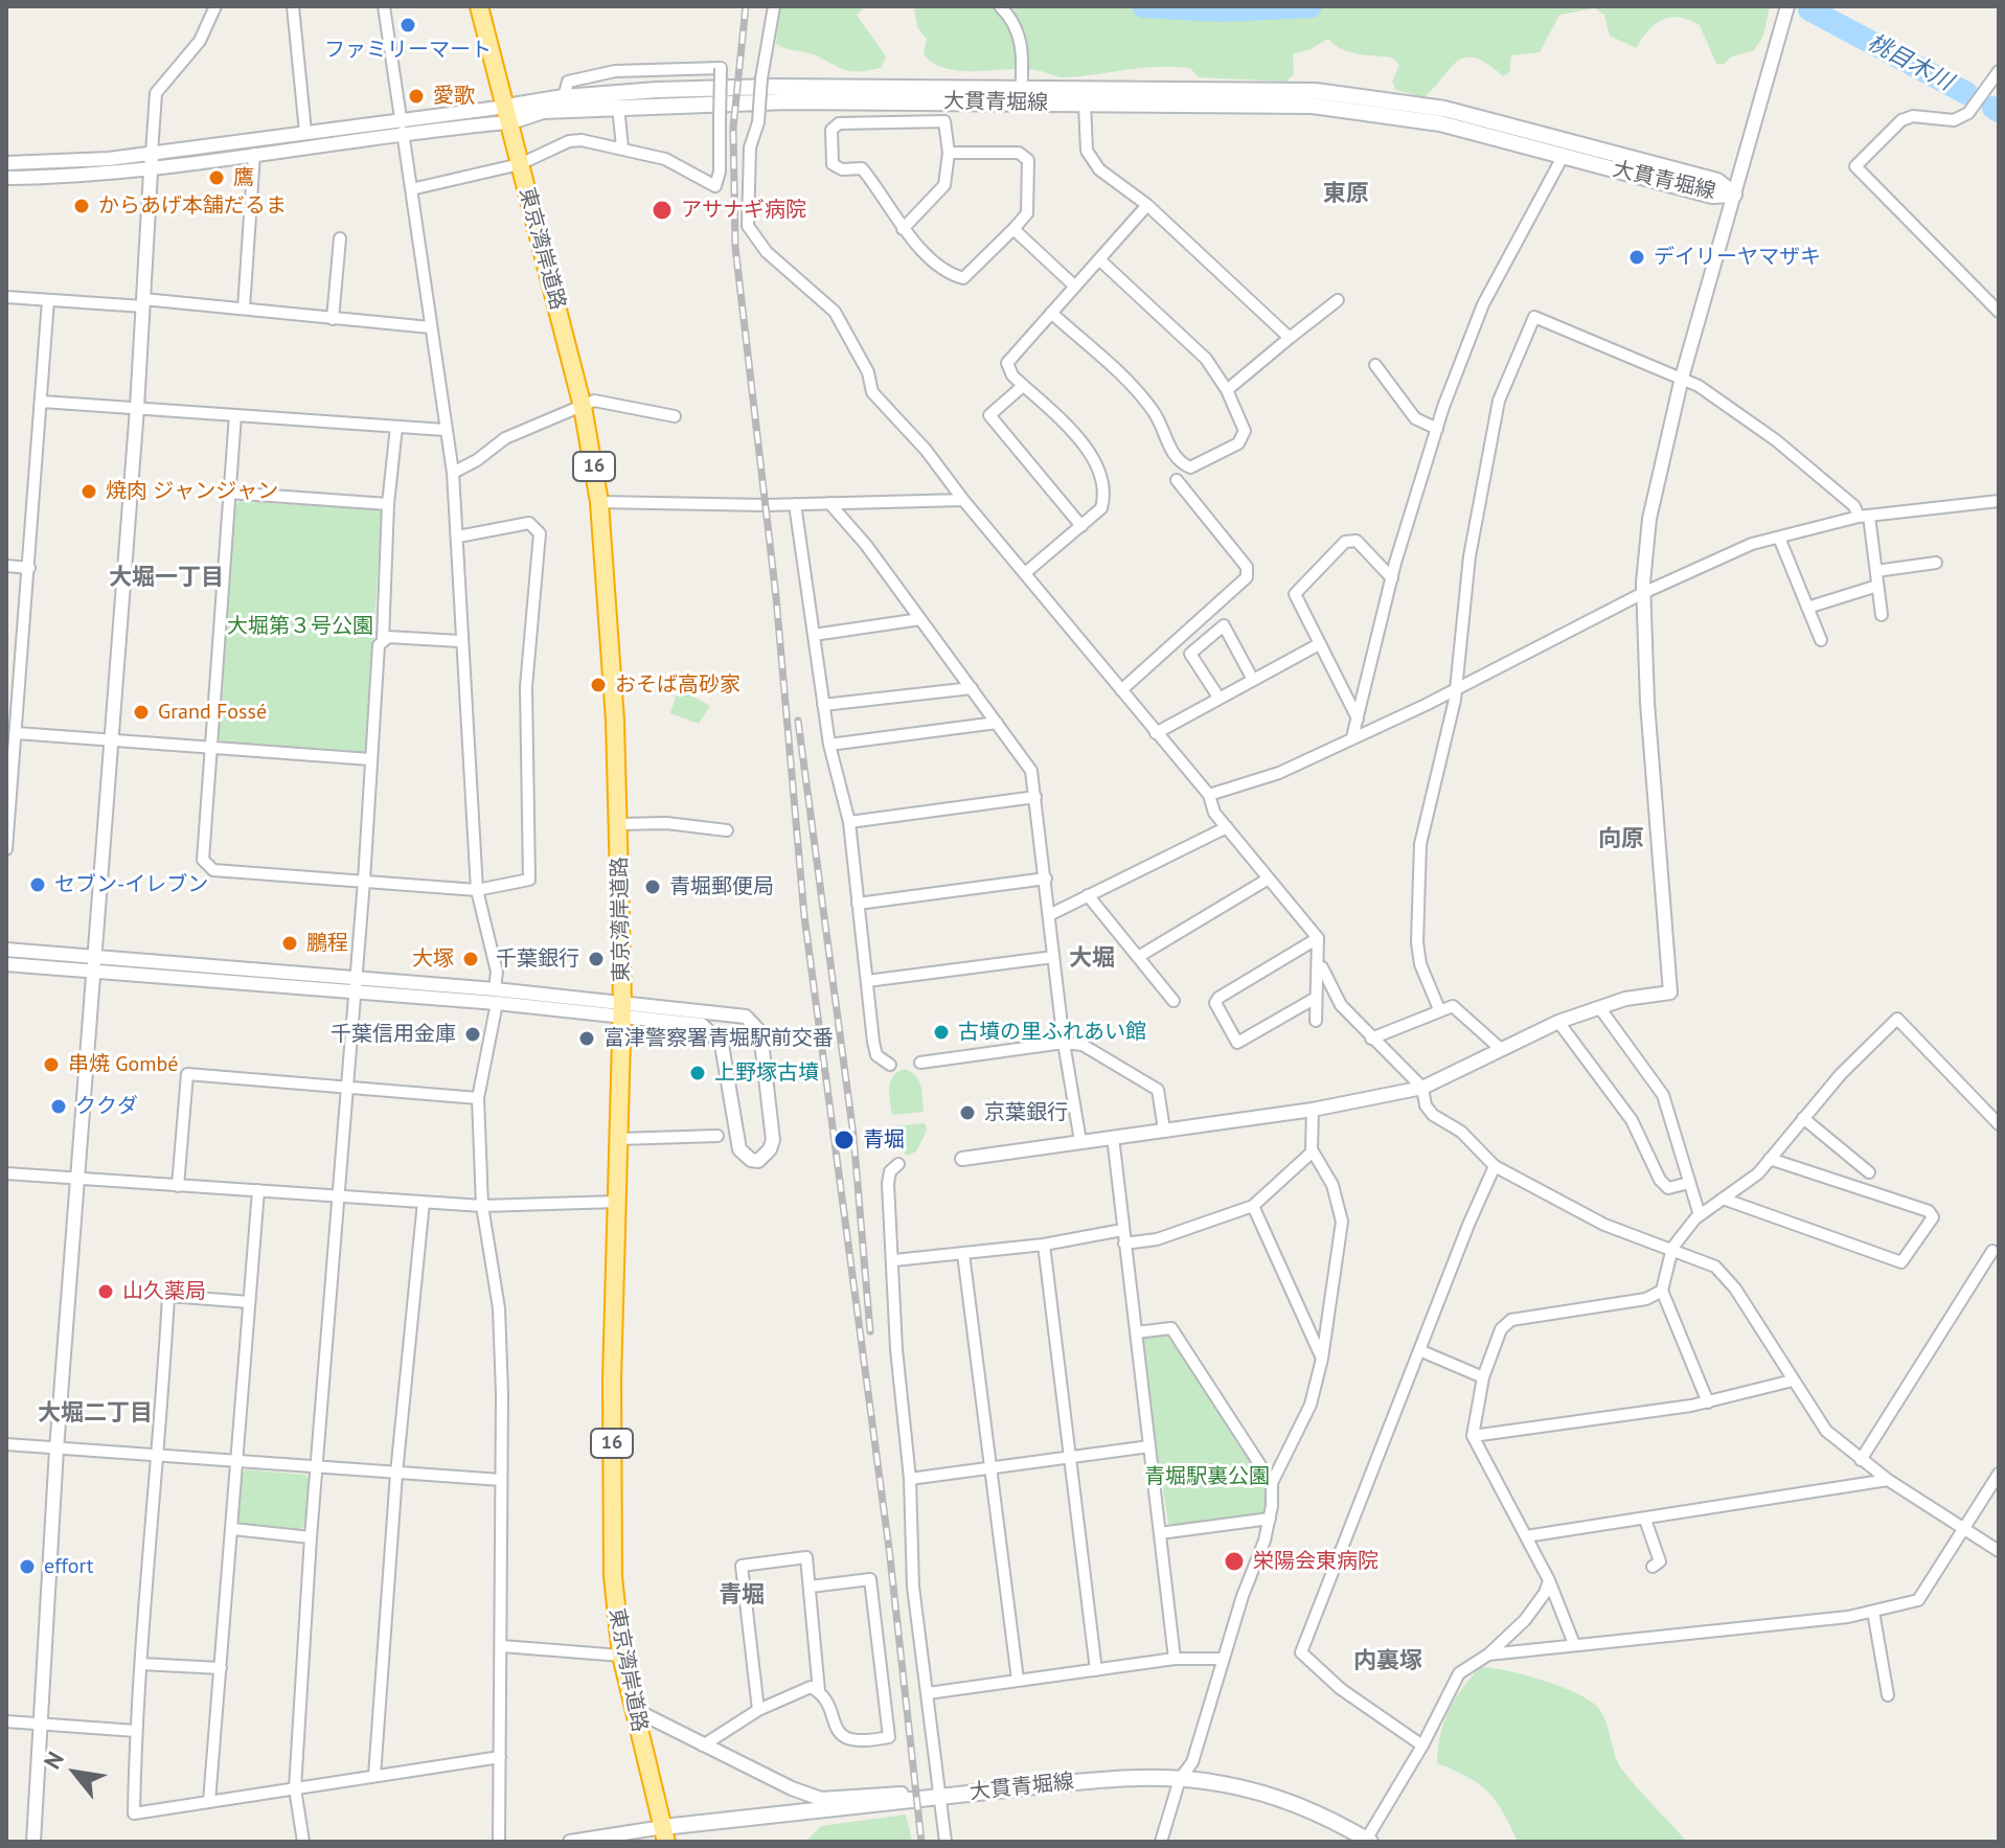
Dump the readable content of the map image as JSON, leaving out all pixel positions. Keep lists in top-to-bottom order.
{
  "streets": {
    "highway": ["東京湾岸道路", "16"],
    "main road": ["大貫青堀線"]
  },
  "crossings": [
    ["大貫青堀線", "東京湾岸道路"]
  ],
  "districts": [
    "東原",
    "大堀一丁目",
    "向原",
    "大堀",
    "大堀二丁目",
    "青堀",
    "内裏塚"
  ],
  "water": ["桃目木川"],
  "parks": ["大堀第３号公園", "青堀駅裏公園"],
  "places": [
    "ファミリーマート",
    "愛歌",
    "鷹",
    "からあげ本舗だるま",
    "アサナギ病院",
    "デイリーヤマザキ",
    "焼肉 ジャンジャン",
    "おそば高砂家",
    "Grand Fossé",
    "セブン-イレブン",
    "青堀郵便局",
    "鵬程",
    "大塚",
    "千葉銀行",
    "古墳の里ふれあい館",
    "千葉信用金庫",
    "富津警察署青堀駅前交番",
    "串焼 Gombé",
    "上野塚古墳",
    "ククダ",
    "京葉銀行",
    "青堀",
    "山久薬局",
    "栄陽会東病院",
    "effort"
  ],
  "north": "top left"
}
